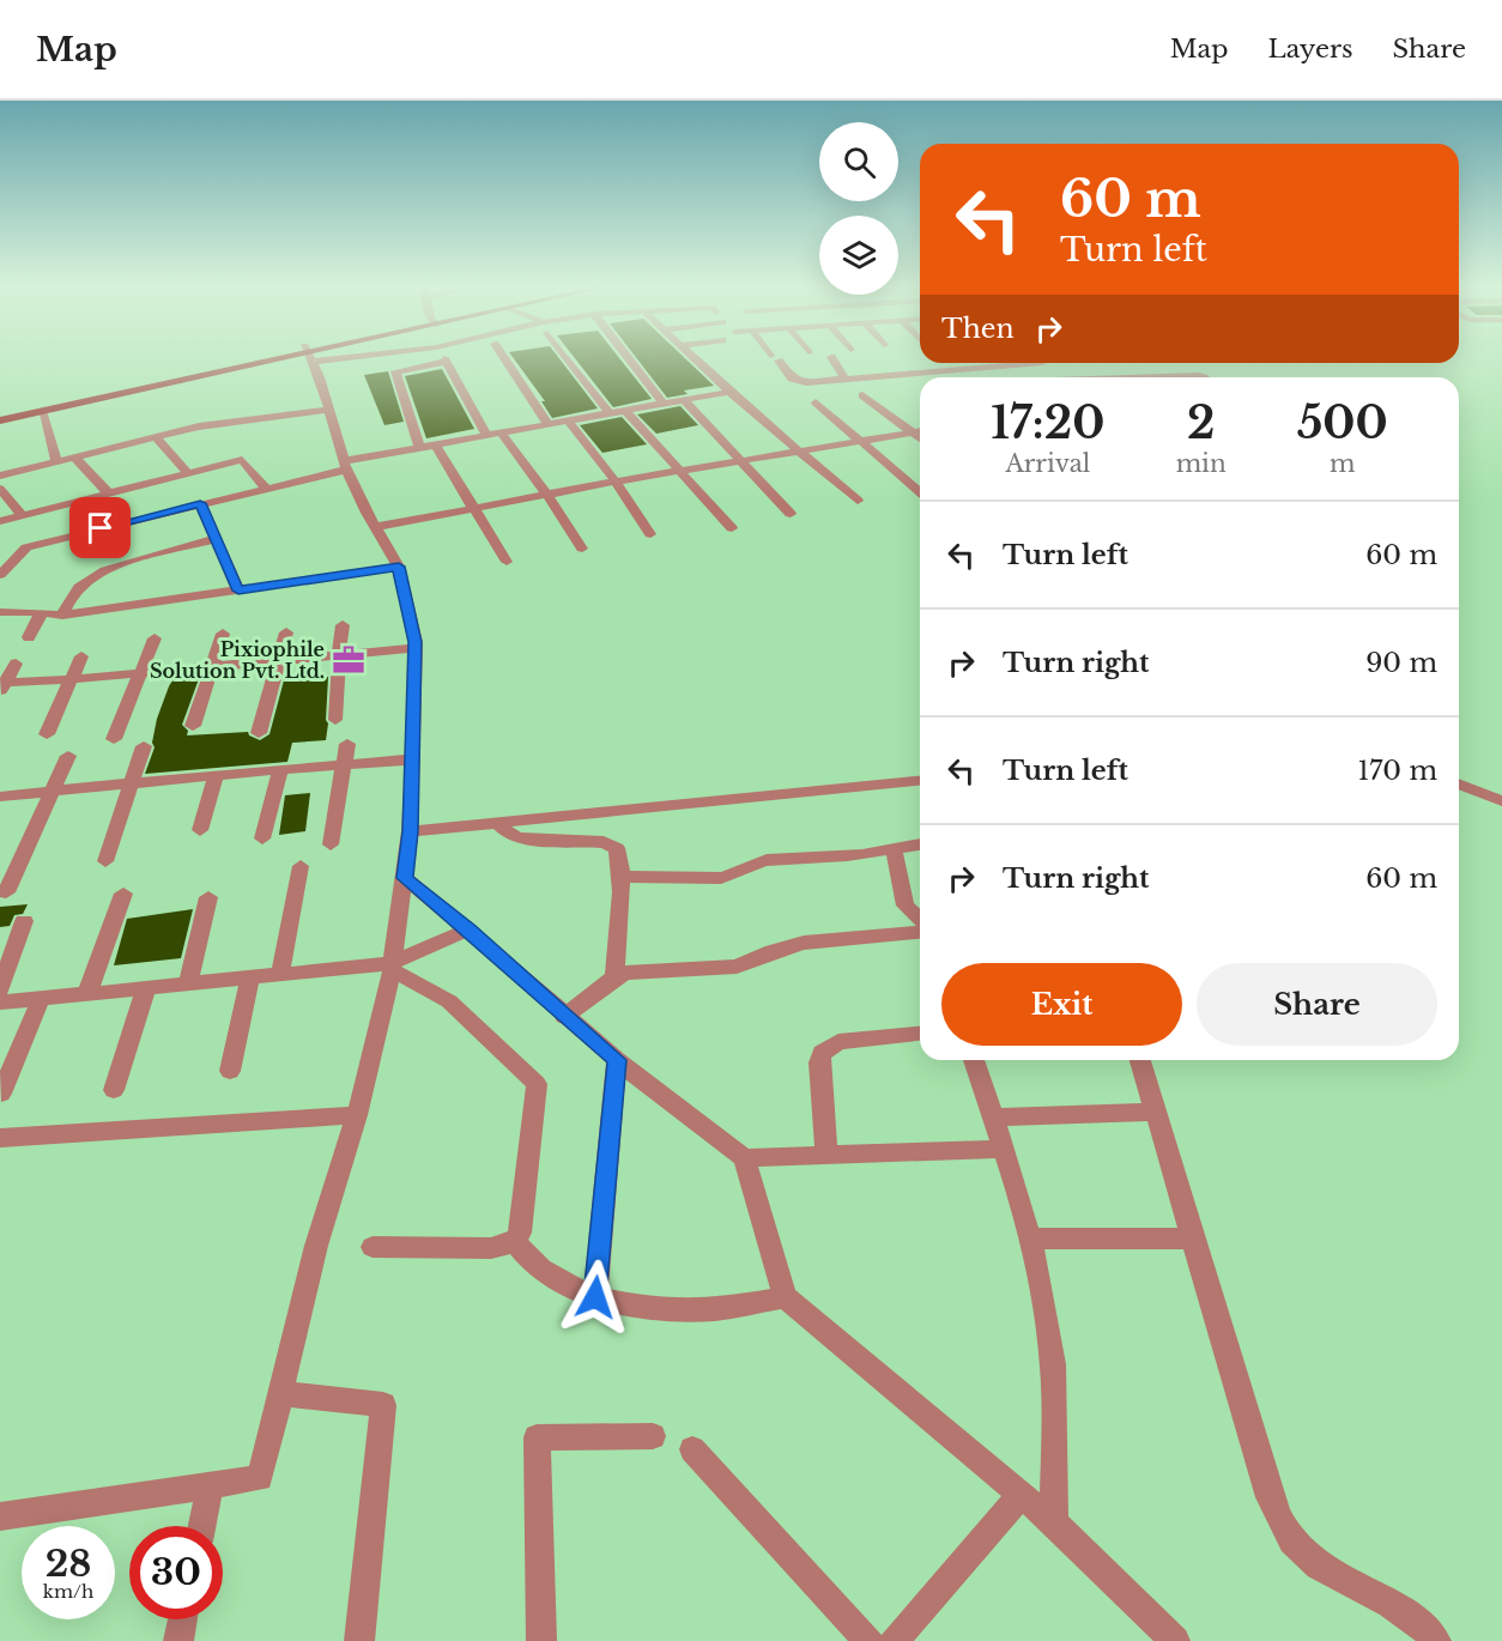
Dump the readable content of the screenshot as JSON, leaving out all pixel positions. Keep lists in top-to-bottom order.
{
  "places": {
    "office": ["Pixiophile Solution Pvt. Ltd."]
  },
  "page": {
    "header": "Map",
    "nav": ["Map", "Layers", "Share"],
    "turn": ["60 m", "Turn left"],
    "then": "Then",
    "eta": [
      "17:20",
      "Arrival",
      "2",
      "min",
      "500",
      "m"
    ],
    "list": [
      {
        "name": "Turn left",
        "value": "60 m"
      },
      {
        "name": "Turn right",
        "value": "90 m"
      },
      {
        "name": "Turn left",
        "value": "170 m"
      },
      {
        "name": "Turn right",
        "value": "60 m"
      }
    ],
    "buttons": ["Exit", "Share"],
    "speed": "28 km/h",
    "limit": "30"
  }
}
